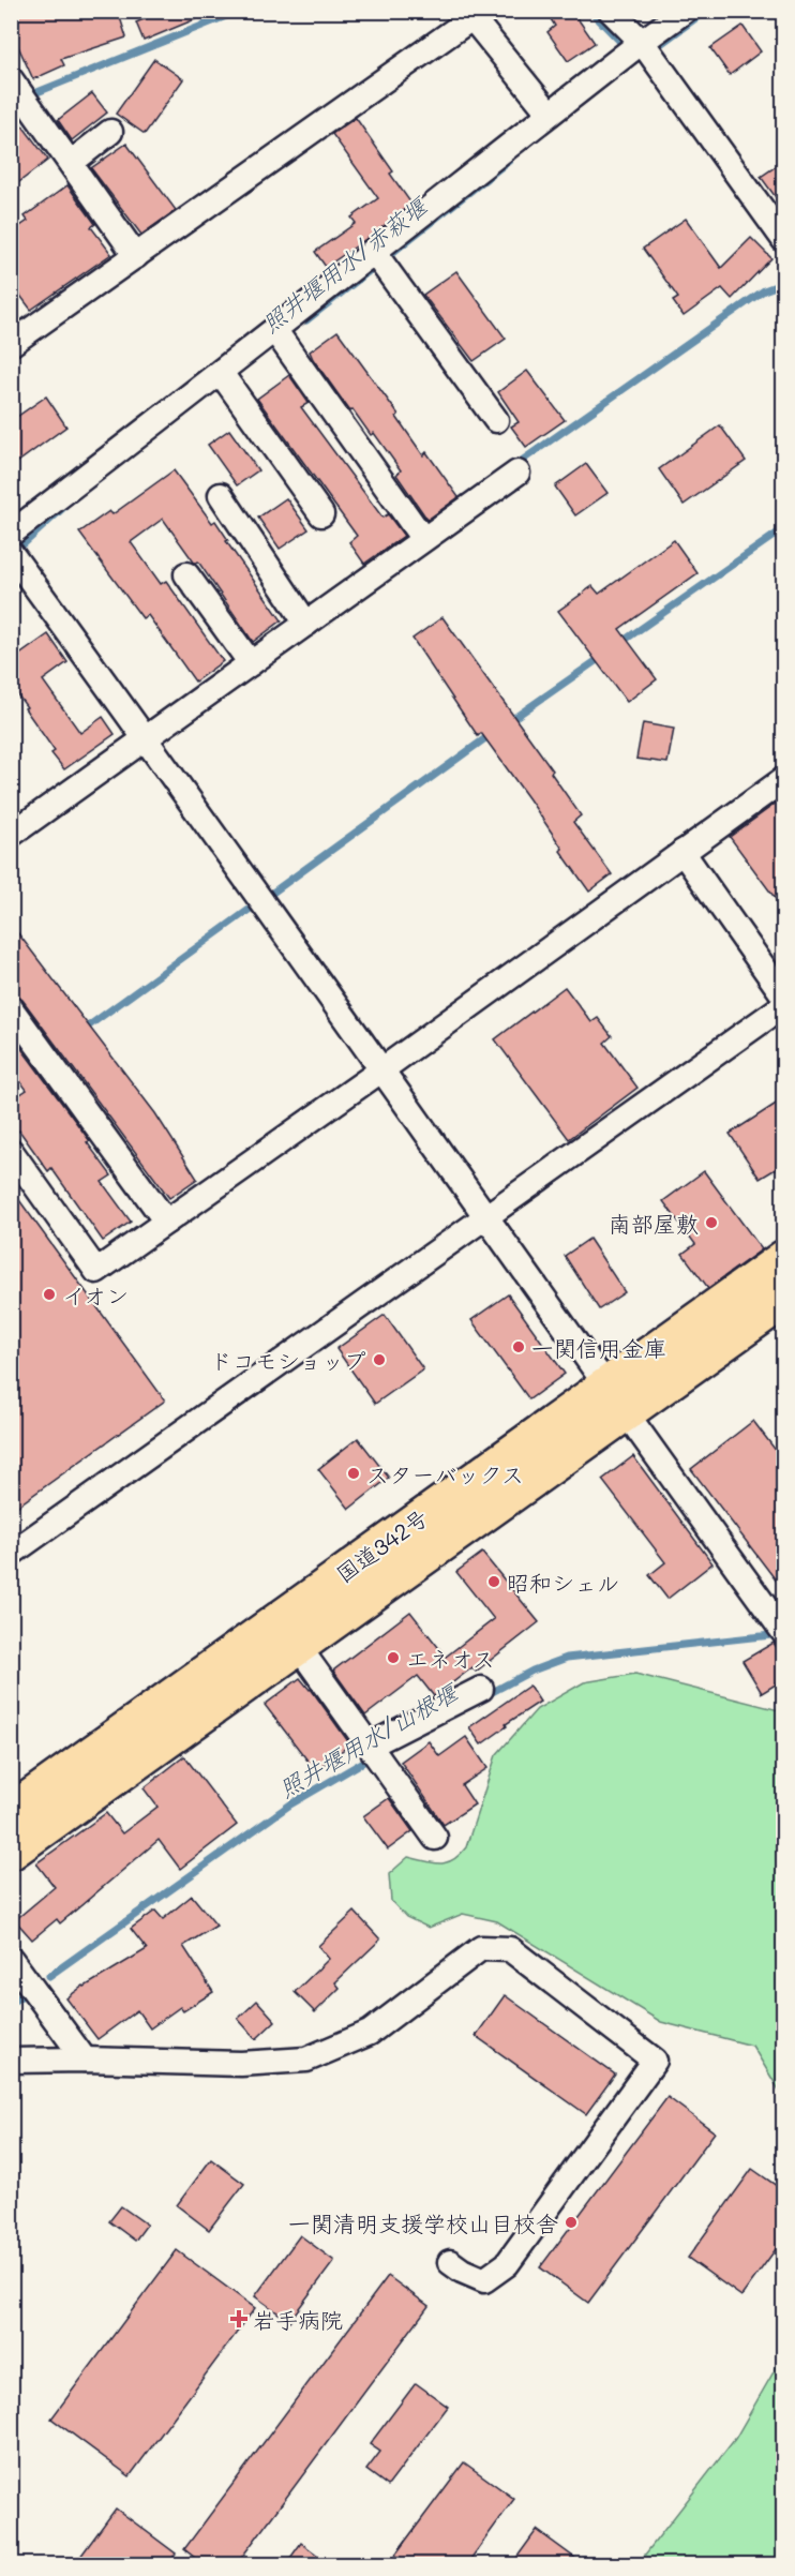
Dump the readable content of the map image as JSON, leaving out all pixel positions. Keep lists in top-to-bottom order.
{
  "streets": {
    "highway": ["国道342号"]
  },
  "water": ["照井堰用水/赤萩堰", "照井堰用水/山根堰"],
  "places": {
    "other": [
      "南部屋敷",
      "イオン",
      "一関信用金庫",
      "ドコモショップ",
      "スターバックス",
      "昭和シェル",
      "エネオス",
      "一関清明支援学校山目校舎"
    ],
    "health": ["岩手病院"]
  }
}
